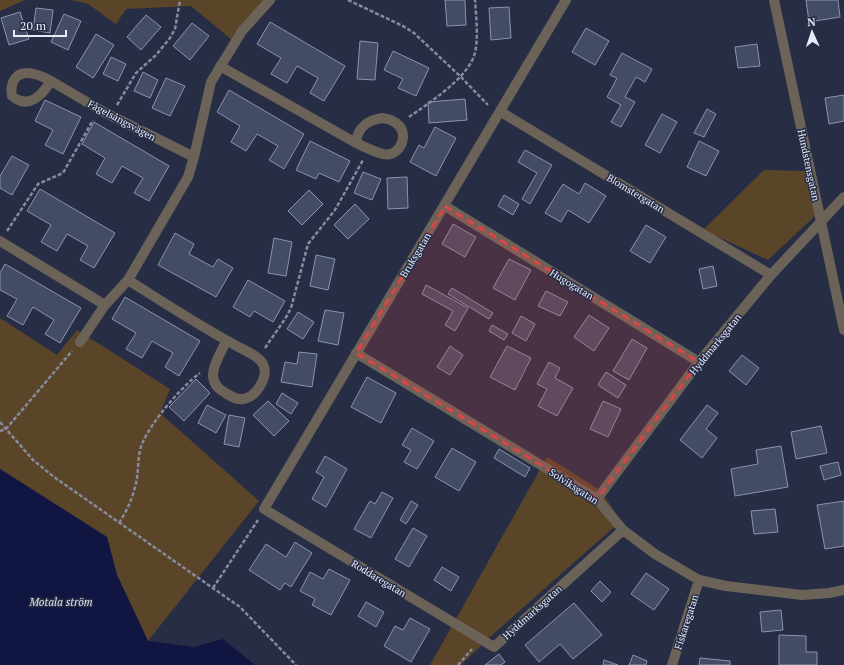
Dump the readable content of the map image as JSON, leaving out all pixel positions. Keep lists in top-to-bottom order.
{
  "streets": {
    "street": [
      "Fågelsångsvägen",
      "Hundstensgatan",
      "Blomstergatan",
      "Bruksgatan",
      "Hugogatan",
      "Hyddmarksgatan",
      "Solviksgatan",
      "Roddaregatan",
      "Fiskaregatan"
    ]
  },
  "crossings": [
    ["Hundstensgatan", "Hyddmarksgatan"],
    ["Blomstergatan", "Bruksgatan"],
    ["Blomstergatan", "Hyddmarksgatan"],
    ["Bruksgatan", "Hugogatan"],
    ["Bruksgatan", "Solviksgatan"],
    ["Bruksgatan", "Roddaregatan"],
    ["Hugogatan", "Hyddmarksgatan"],
    ["Hyddmarksgatan", "Solviksgatan"],
    ["Hyddmarksgatan", "Roddaregatan"],
    ["Solviksgatan", "Fiskaregatan"]
  ],
  "water": ["Motala ström"],
  "scale_bar": "20 m",
  "north": "top"
}
